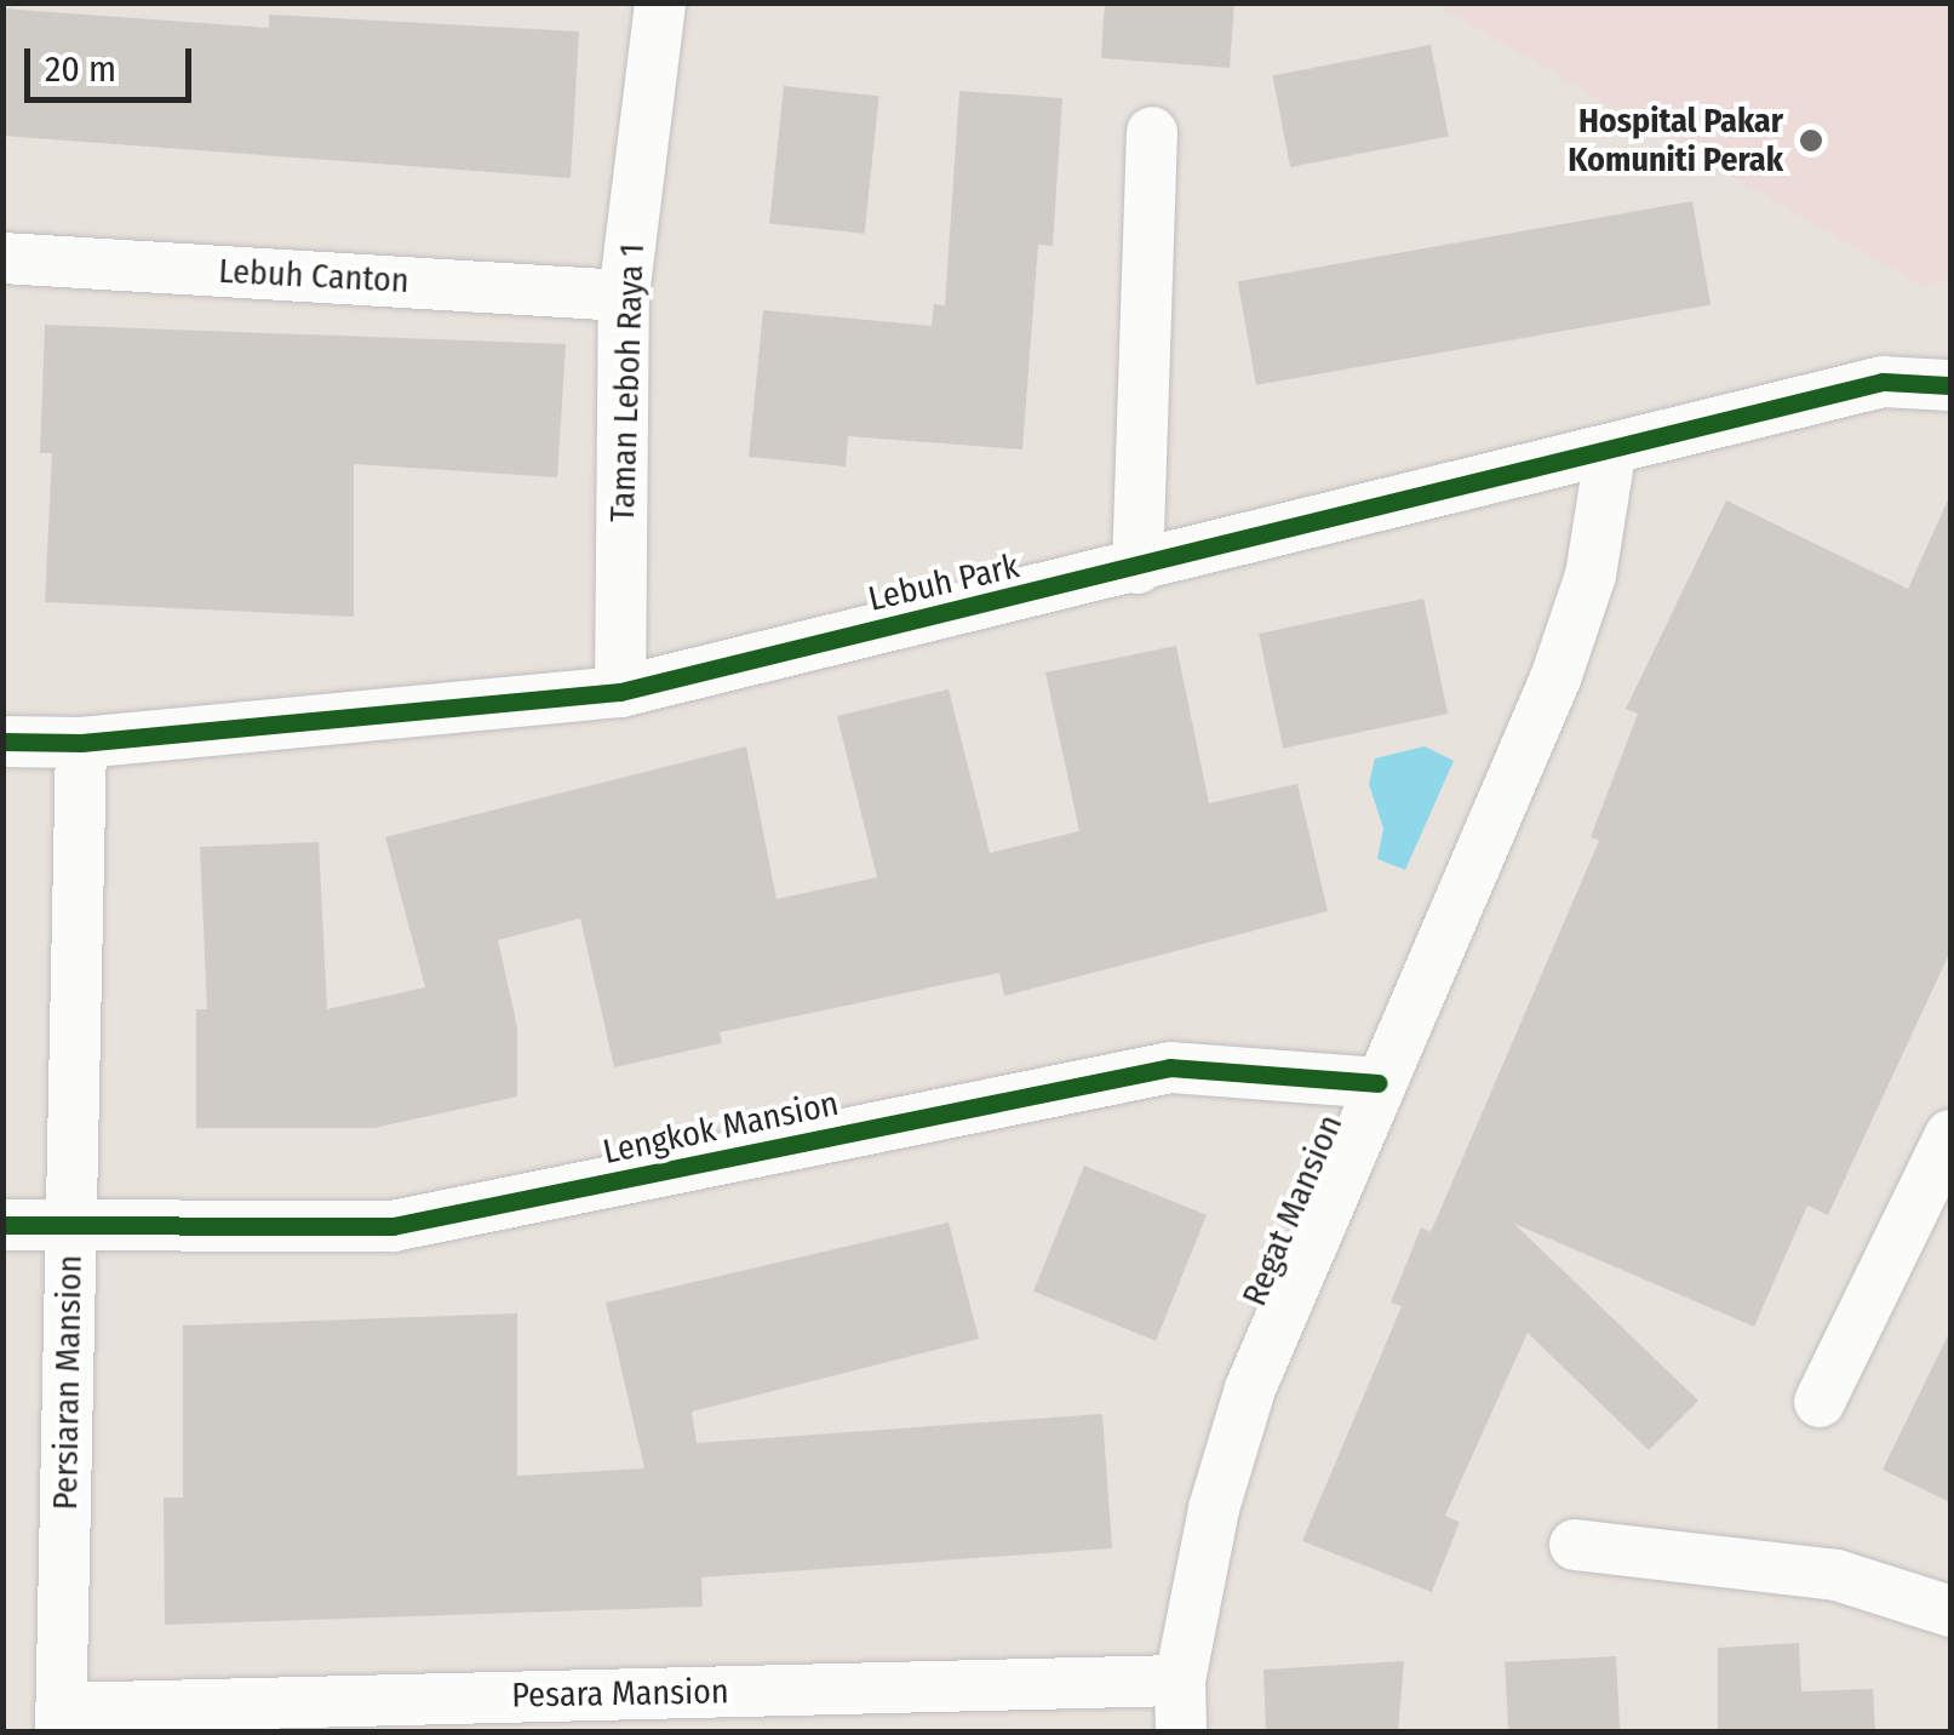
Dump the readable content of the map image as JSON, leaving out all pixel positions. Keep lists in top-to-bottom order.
{
  "streets": {
    "street": [
      "Lebuh Canton",
      "Taman Leboh Raya 1",
      "Lebuh Park",
      "Lengkok Mansion",
      "Regat Mansion",
      "Persiaran Mansion",
      "Pesara Mansion"
    ]
  },
  "crossings": [
    ["Lebuh Canton", "Taman Leboh Raya 1"],
    ["Taman Leboh Raya 1", "Lebuh Park"],
    ["Lebuh Park", "Regat Mansion"],
    ["Lebuh Park", "Persiaran Mansion"],
    ["Lengkok Mansion", "Regat Mansion"],
    ["Lengkok Mansion", "Persiaran Mansion"],
    ["Regat Mansion", "Pesara Mansion"],
    ["Persiaran Mansion", "Pesara Mansion"]
  ],
  "places": ["Hospital Pakar Komuniti Perak"],
  "scale_bar": "20 m"
}
